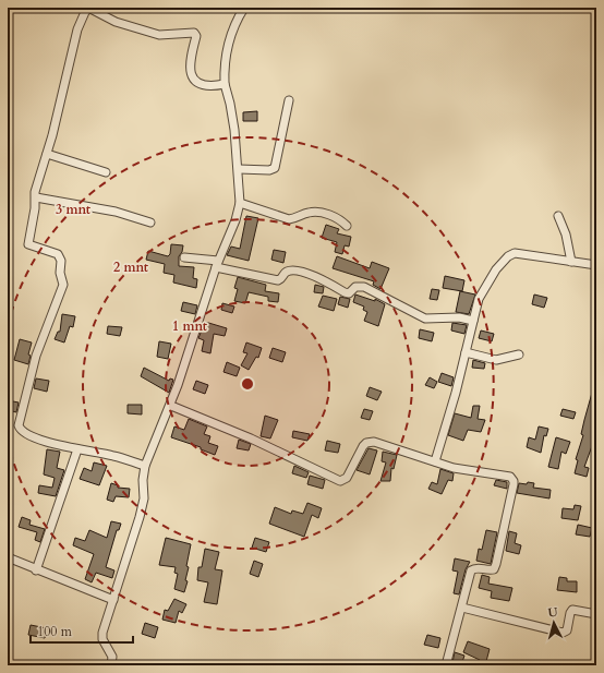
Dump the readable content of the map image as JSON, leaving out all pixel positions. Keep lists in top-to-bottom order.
{
  "scale_bar": "100 m",
  "north": "top",
  "rings": ["3 mnt", "2 mnt", "1 mnt"]
}
